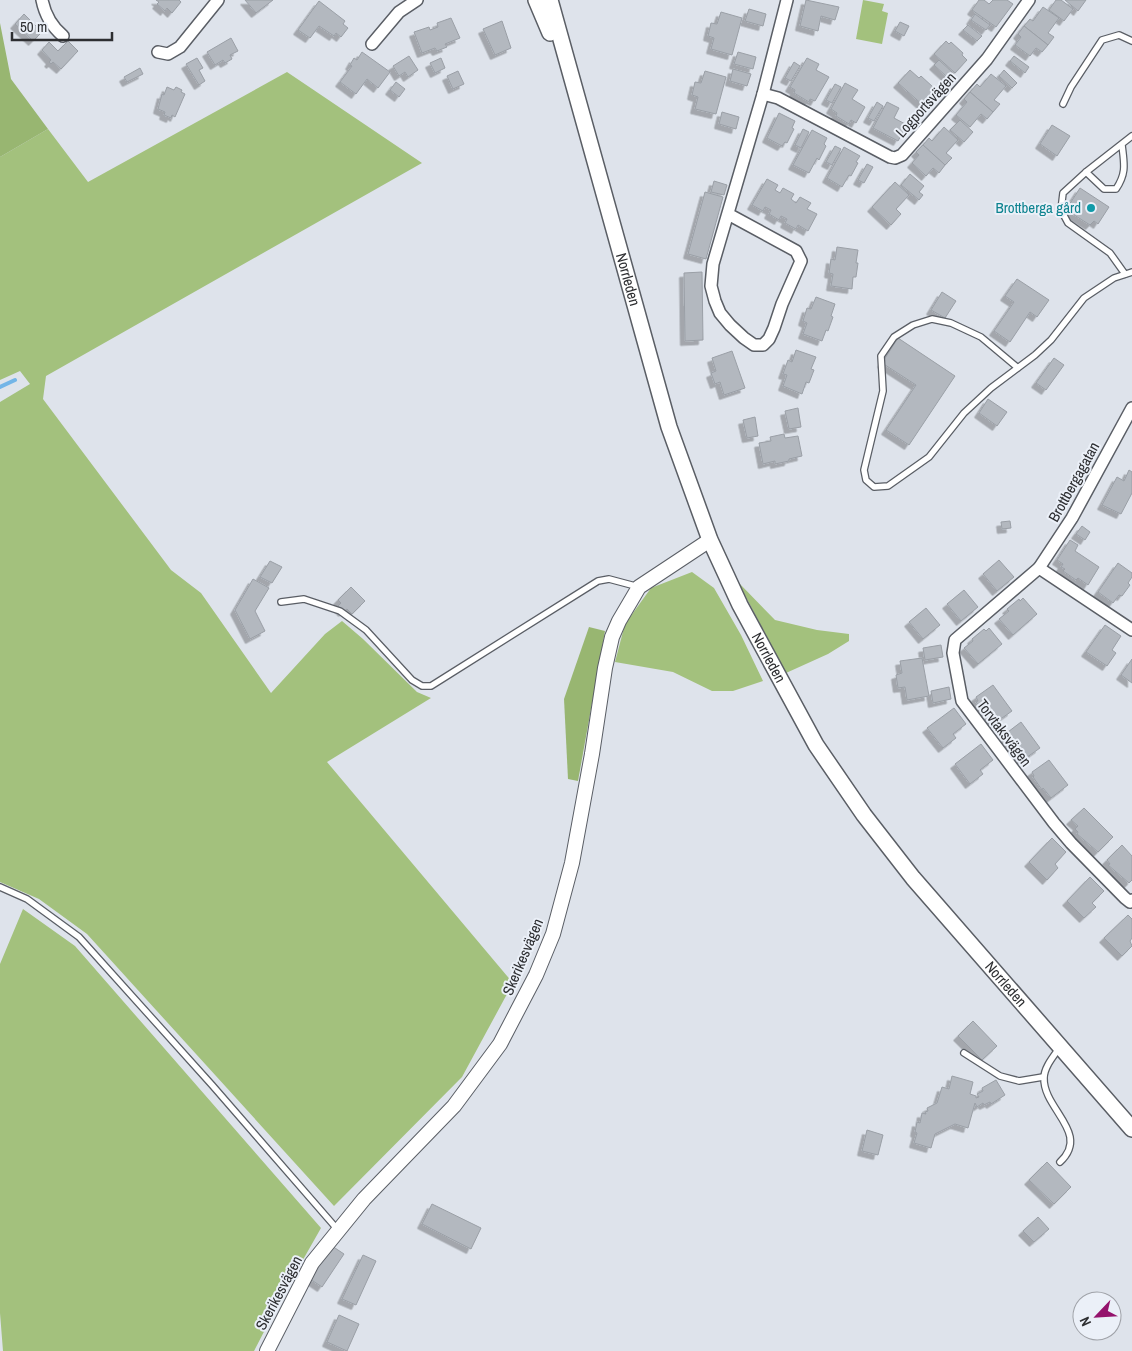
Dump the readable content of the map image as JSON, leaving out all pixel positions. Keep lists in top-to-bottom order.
{
  "streets": {
    "main road": ["Norrleden"],
    "street": [
      "Logportsvägen",
      "Brottbergagatan",
      "Torvtaksvägen",
      "Skerikesvägen"
    ]
  },
  "crossings": [
    ["Norrleden", "Skerikesvägen"],
    ["Brottbergagatan", "Torvtaksvägen"]
  ],
  "places": ["Brottberga gård"],
  "scale_bar": "50 m",
  "north": "bottom left"
}
